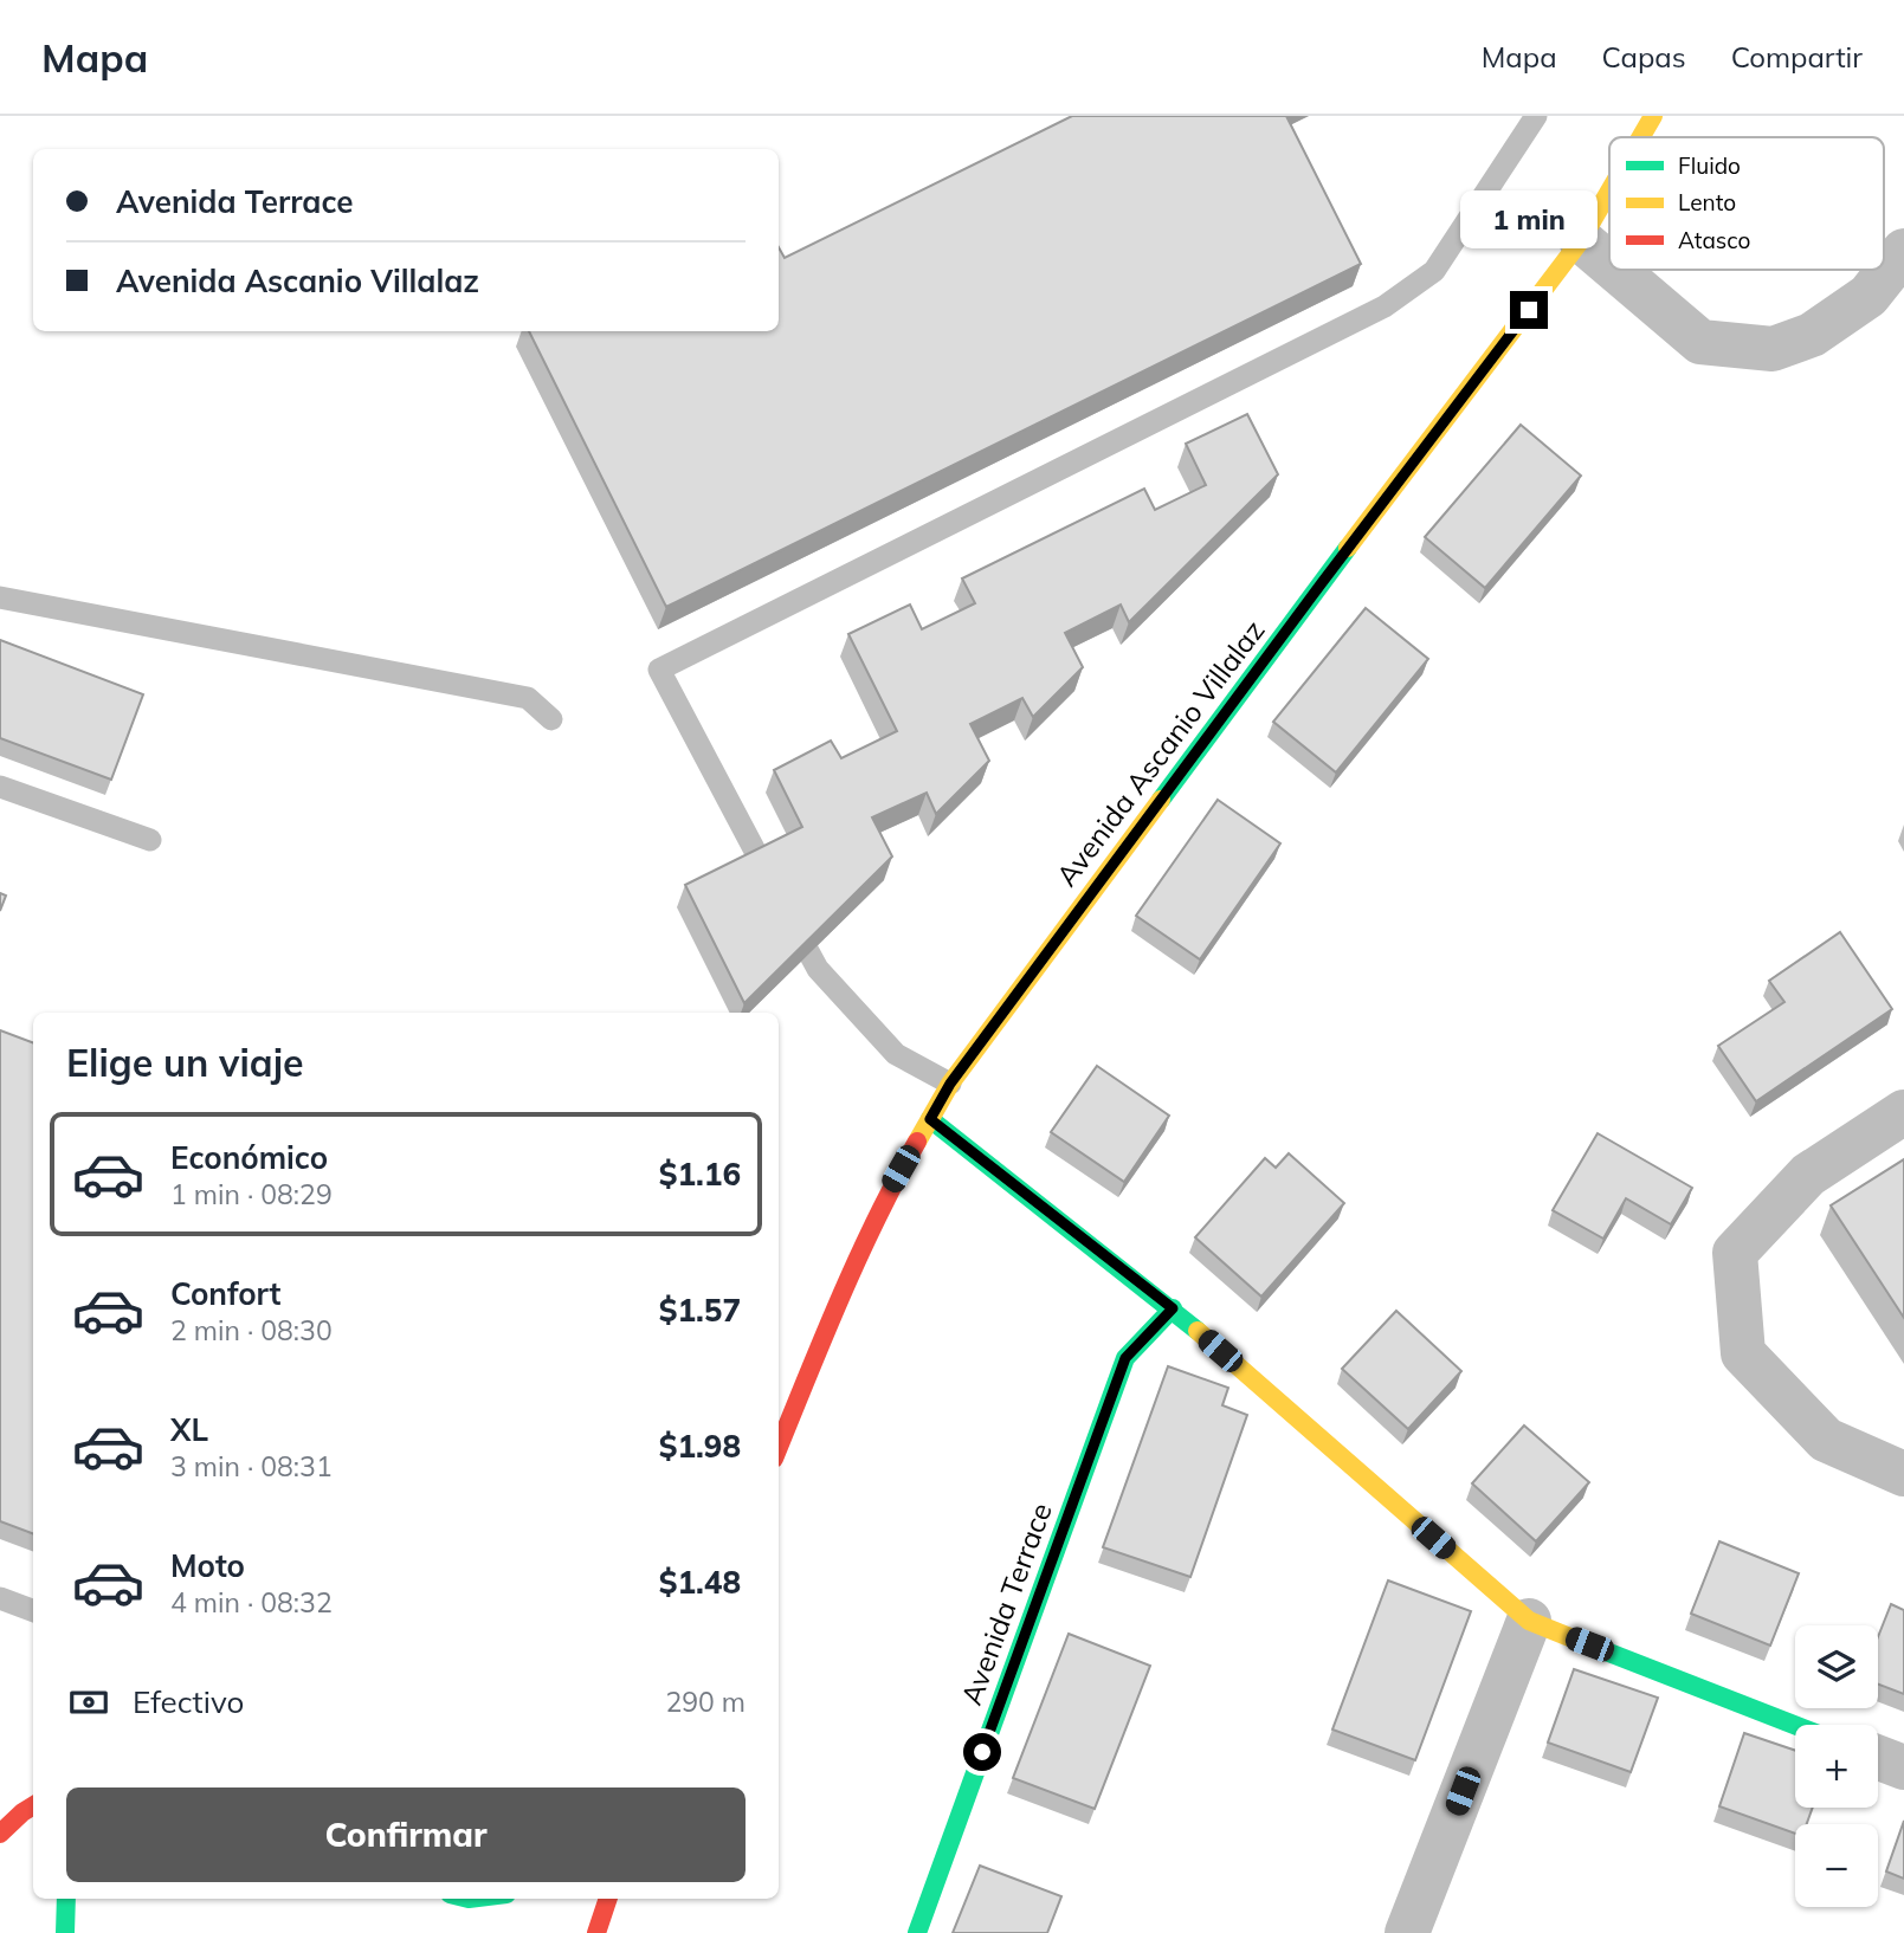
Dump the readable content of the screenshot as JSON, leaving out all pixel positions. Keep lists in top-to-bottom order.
{
  "streets": {
    "main road": ["Avenida Ascanio Villalaz", "Avenida Terrace"]
  },
  "legend": ["Fluido", "Lento", "Atasco"],
  "page": {
    "header": "Mapa",
    "nav": ["Mapa", "Capas", "Compartir"],
    "banner": ["Avenida Terrace", "Avenida Ascanio Villalaz"],
    "bubble": "1 min",
    "heading": "Elige un viaje",
    "list": [
      {
        "name": "Económico",
        "note": "1 min · 08:29",
        "value": "$1.16"
      },
      {
        "name": "Confort",
        "note": "2 min · 08:30",
        "value": "$1.57"
      },
      {
        "name": "XL",
        "note": "3 min · 08:31",
        "value": "$1.98"
      },
      {
        "name": "Moto",
        "note": "4 min · 08:32",
        "value": "$1.48"
      }
    ],
    "map_buttons": ["+", "−"],
    "pay": ["Efectivo", "290 m"],
    "buttons": "Confirmar"
  }
}
